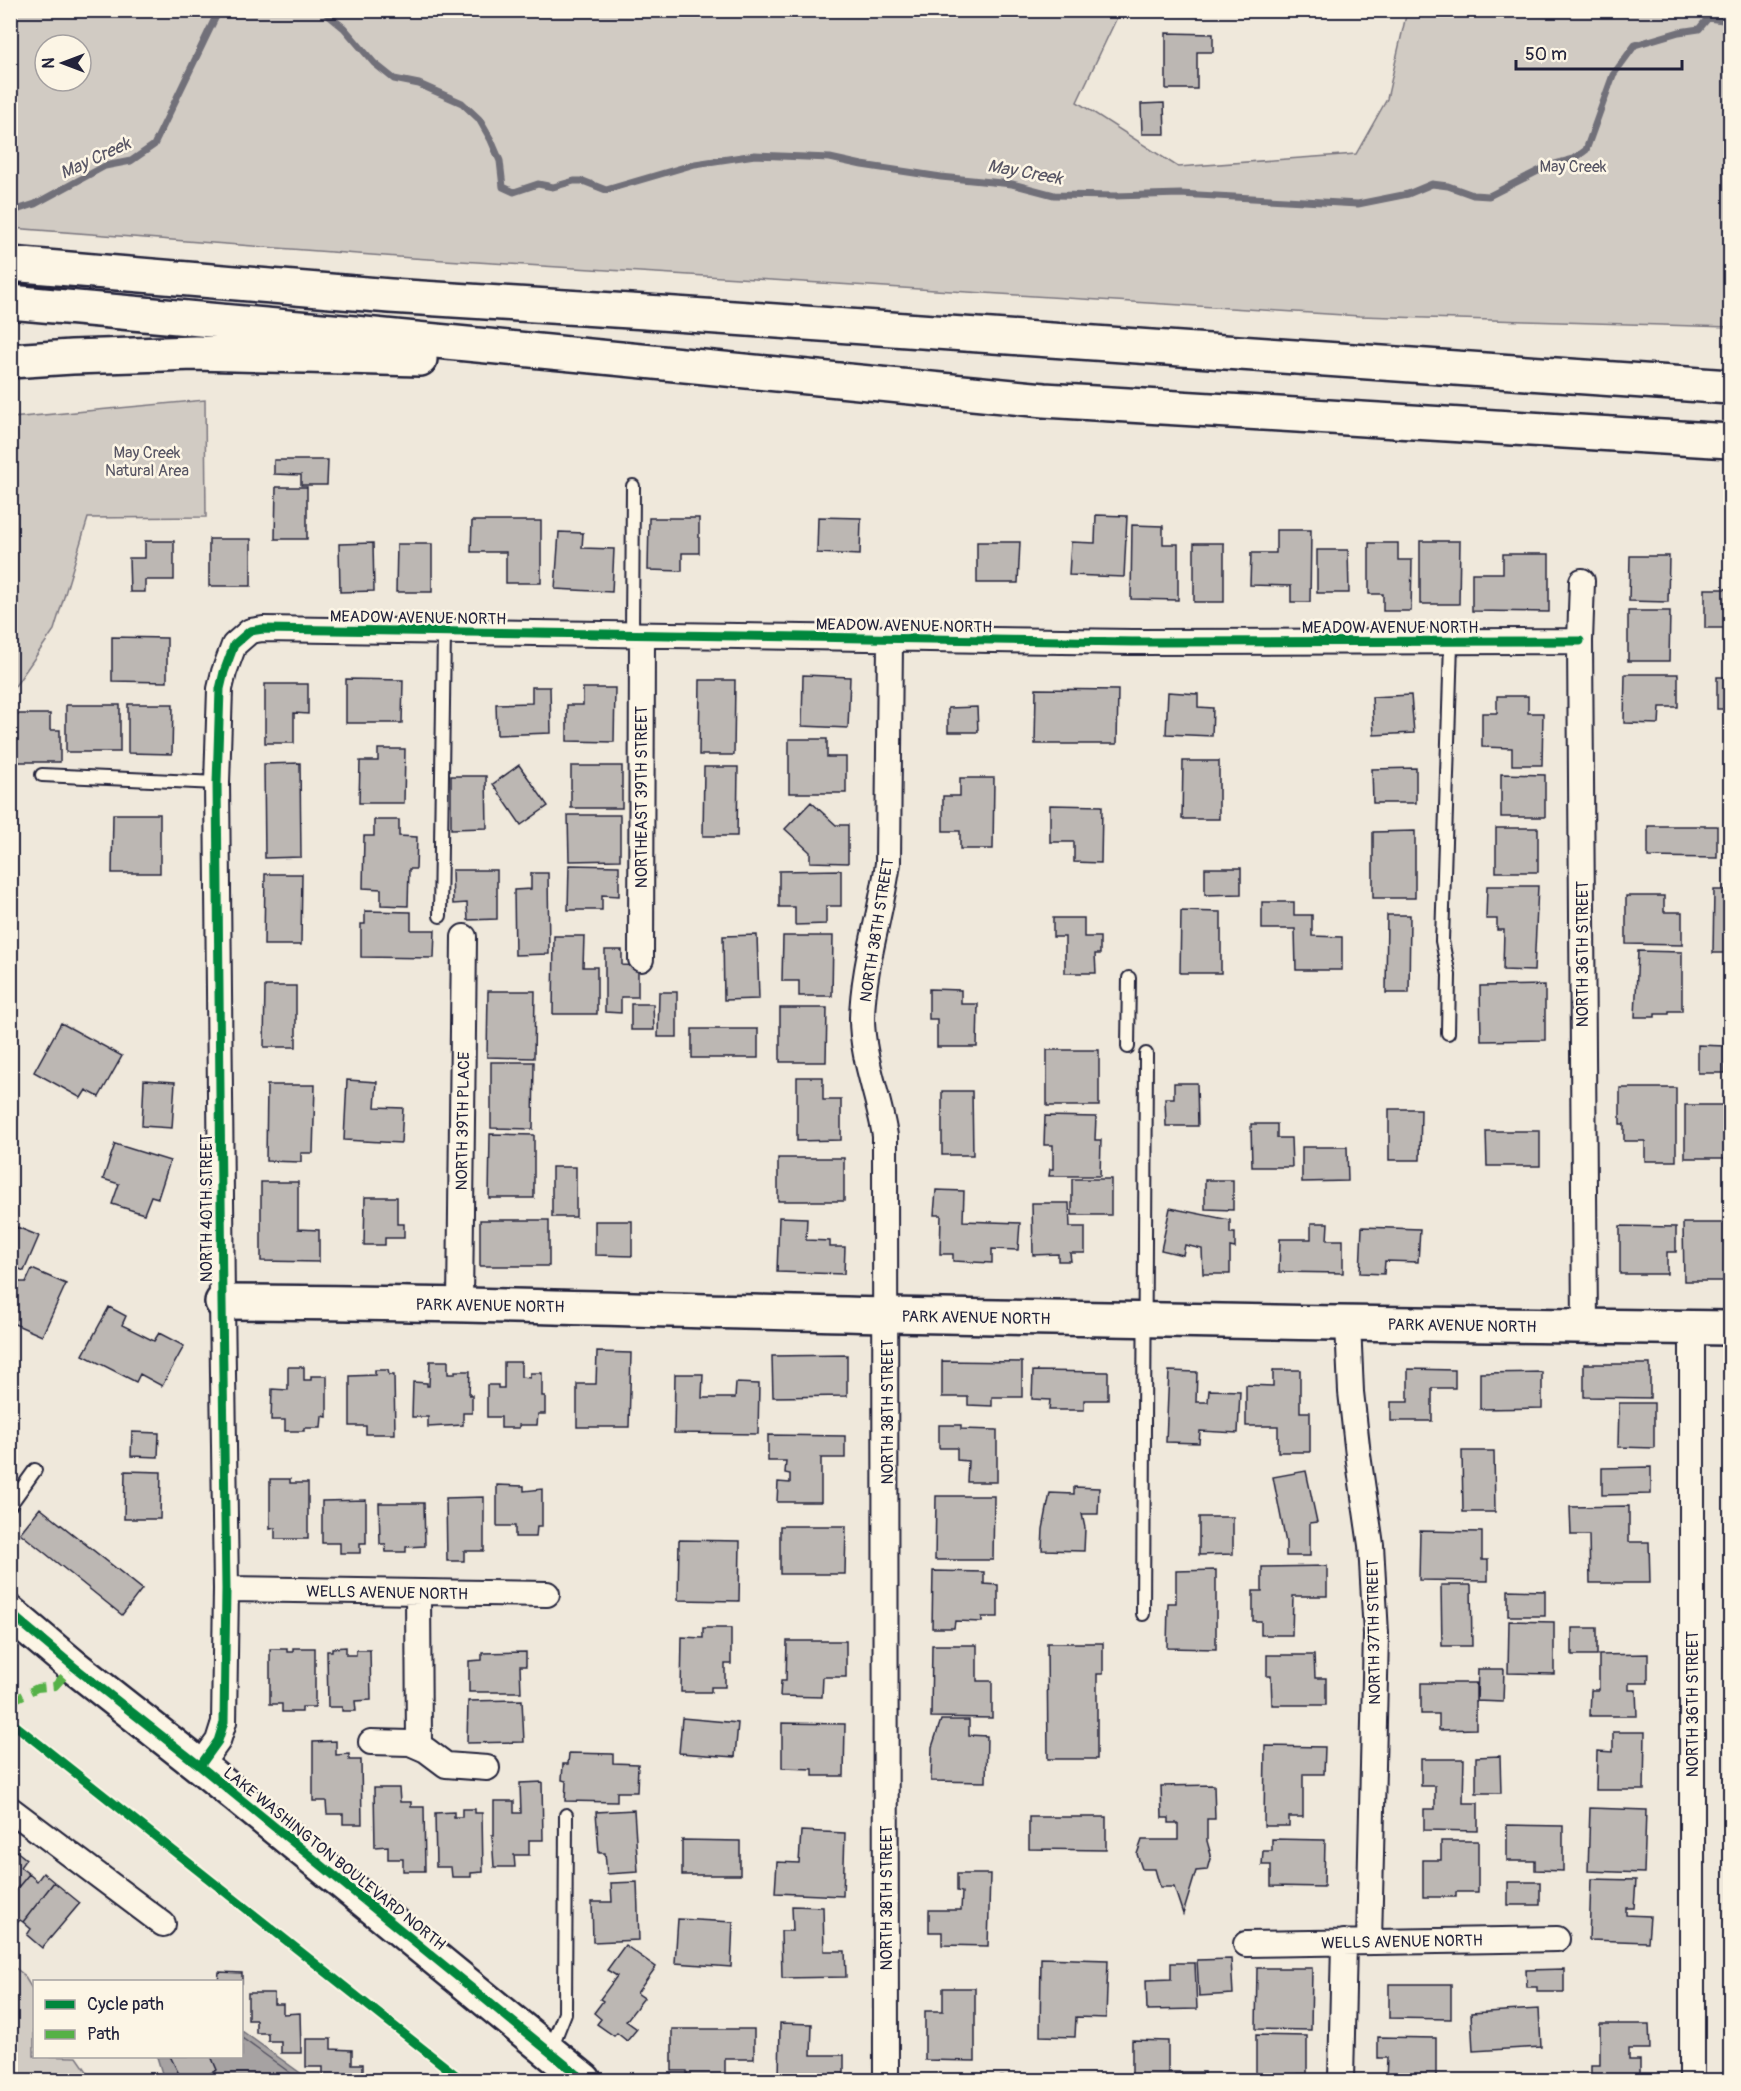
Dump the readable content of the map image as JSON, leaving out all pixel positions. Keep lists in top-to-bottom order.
{
  "streets": {
    "main road": ["PARK AVENUE NORTH", "LAKE WASHINGTON BOULEVARD NORTH"],
    "street": [
      "MEADOW AVENUE NORTH",
      "NORTHEAST 39TH STREET",
      "NORTH 38TH STREET",
      "NORTH 36TH STREET",
      "NORTH 39TH PLACE",
      "NORTH 40TH STREET",
      "WELLS AVENUE NORTH",
      "NORTH 37TH STREET"
    ]
  },
  "crossings": [
    ["MEADOW AVENUE NORTH", "NORTHEAST 39TH STREET"],
    ["MEADOW AVENUE NORTH", "NORTH 38TH STREET"],
    ["MEADOW AVENUE NORTH", "NORTH 36TH STREET"],
    ["MEADOW AVENUE NORTH", "NORTH 40TH STREET"],
    ["NORTH 38TH STREET", "PARK AVENUE NORTH"],
    ["NORTH 36TH STREET", "PARK AVENUE NORTH"],
    ["NORTH 39TH PLACE", "PARK AVENUE NORTH"],
    ["NORTH 40TH STREET", "PARK AVENUE NORTH"],
    ["NORTH 40TH STREET", "WELLS AVENUE NORTH"],
    ["NORTH 40TH STREET", "LAKE WASHINGTON BOULEVARD NORTH"],
    ["PARK AVENUE NORTH", "NORTH 37TH STREET"],
    ["WELLS AVENUE NORTH", "NORTH 37TH STREET"]
  ],
  "water": ["May Creek"],
  "parks": ["May Creek", "May Creek Natural Area"],
  "legend": ["Cycle path", "Path"],
  "scale_bar": "50 m",
  "north": "left"
}
